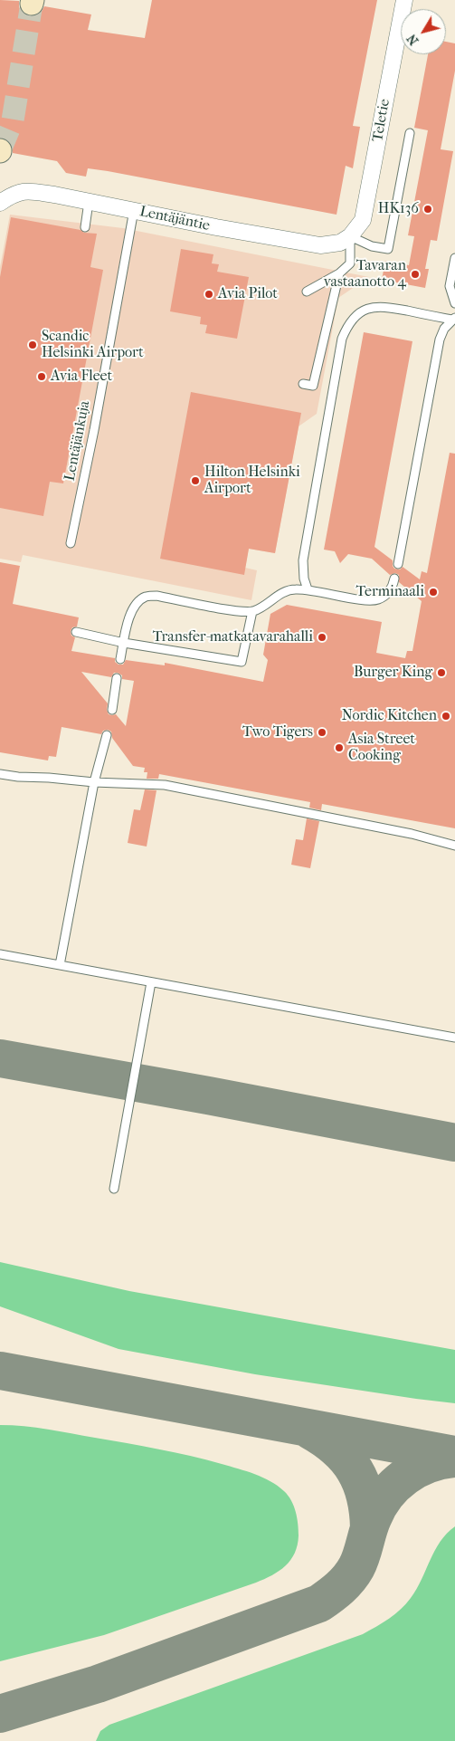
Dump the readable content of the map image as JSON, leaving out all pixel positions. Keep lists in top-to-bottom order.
{
  "streets": {
    "street": ["Teletie", "Lentäjäntie"],
    "lane": ["Lentäjänkuja"]
  },
  "crossings": [
    ["Teletie", "Lentäjäntie"],
    ["Lentäjäntie", "Lentäjänkuja"]
  ],
  "places": [
    "HK136",
    "Tavaran vastaanotto 4",
    "Avia Pilot",
    "Scandic Helsinki Airport",
    "Avia Fleet",
    "Hilton Helsinki Airport",
    "Terminaali",
    "Transfer-matkatavarahalli",
    "Burger King",
    "Nordic Kitchen",
    "Two Tigers",
    "Asia Street Cooking"
  ],
  "north": "bottom left"
}
